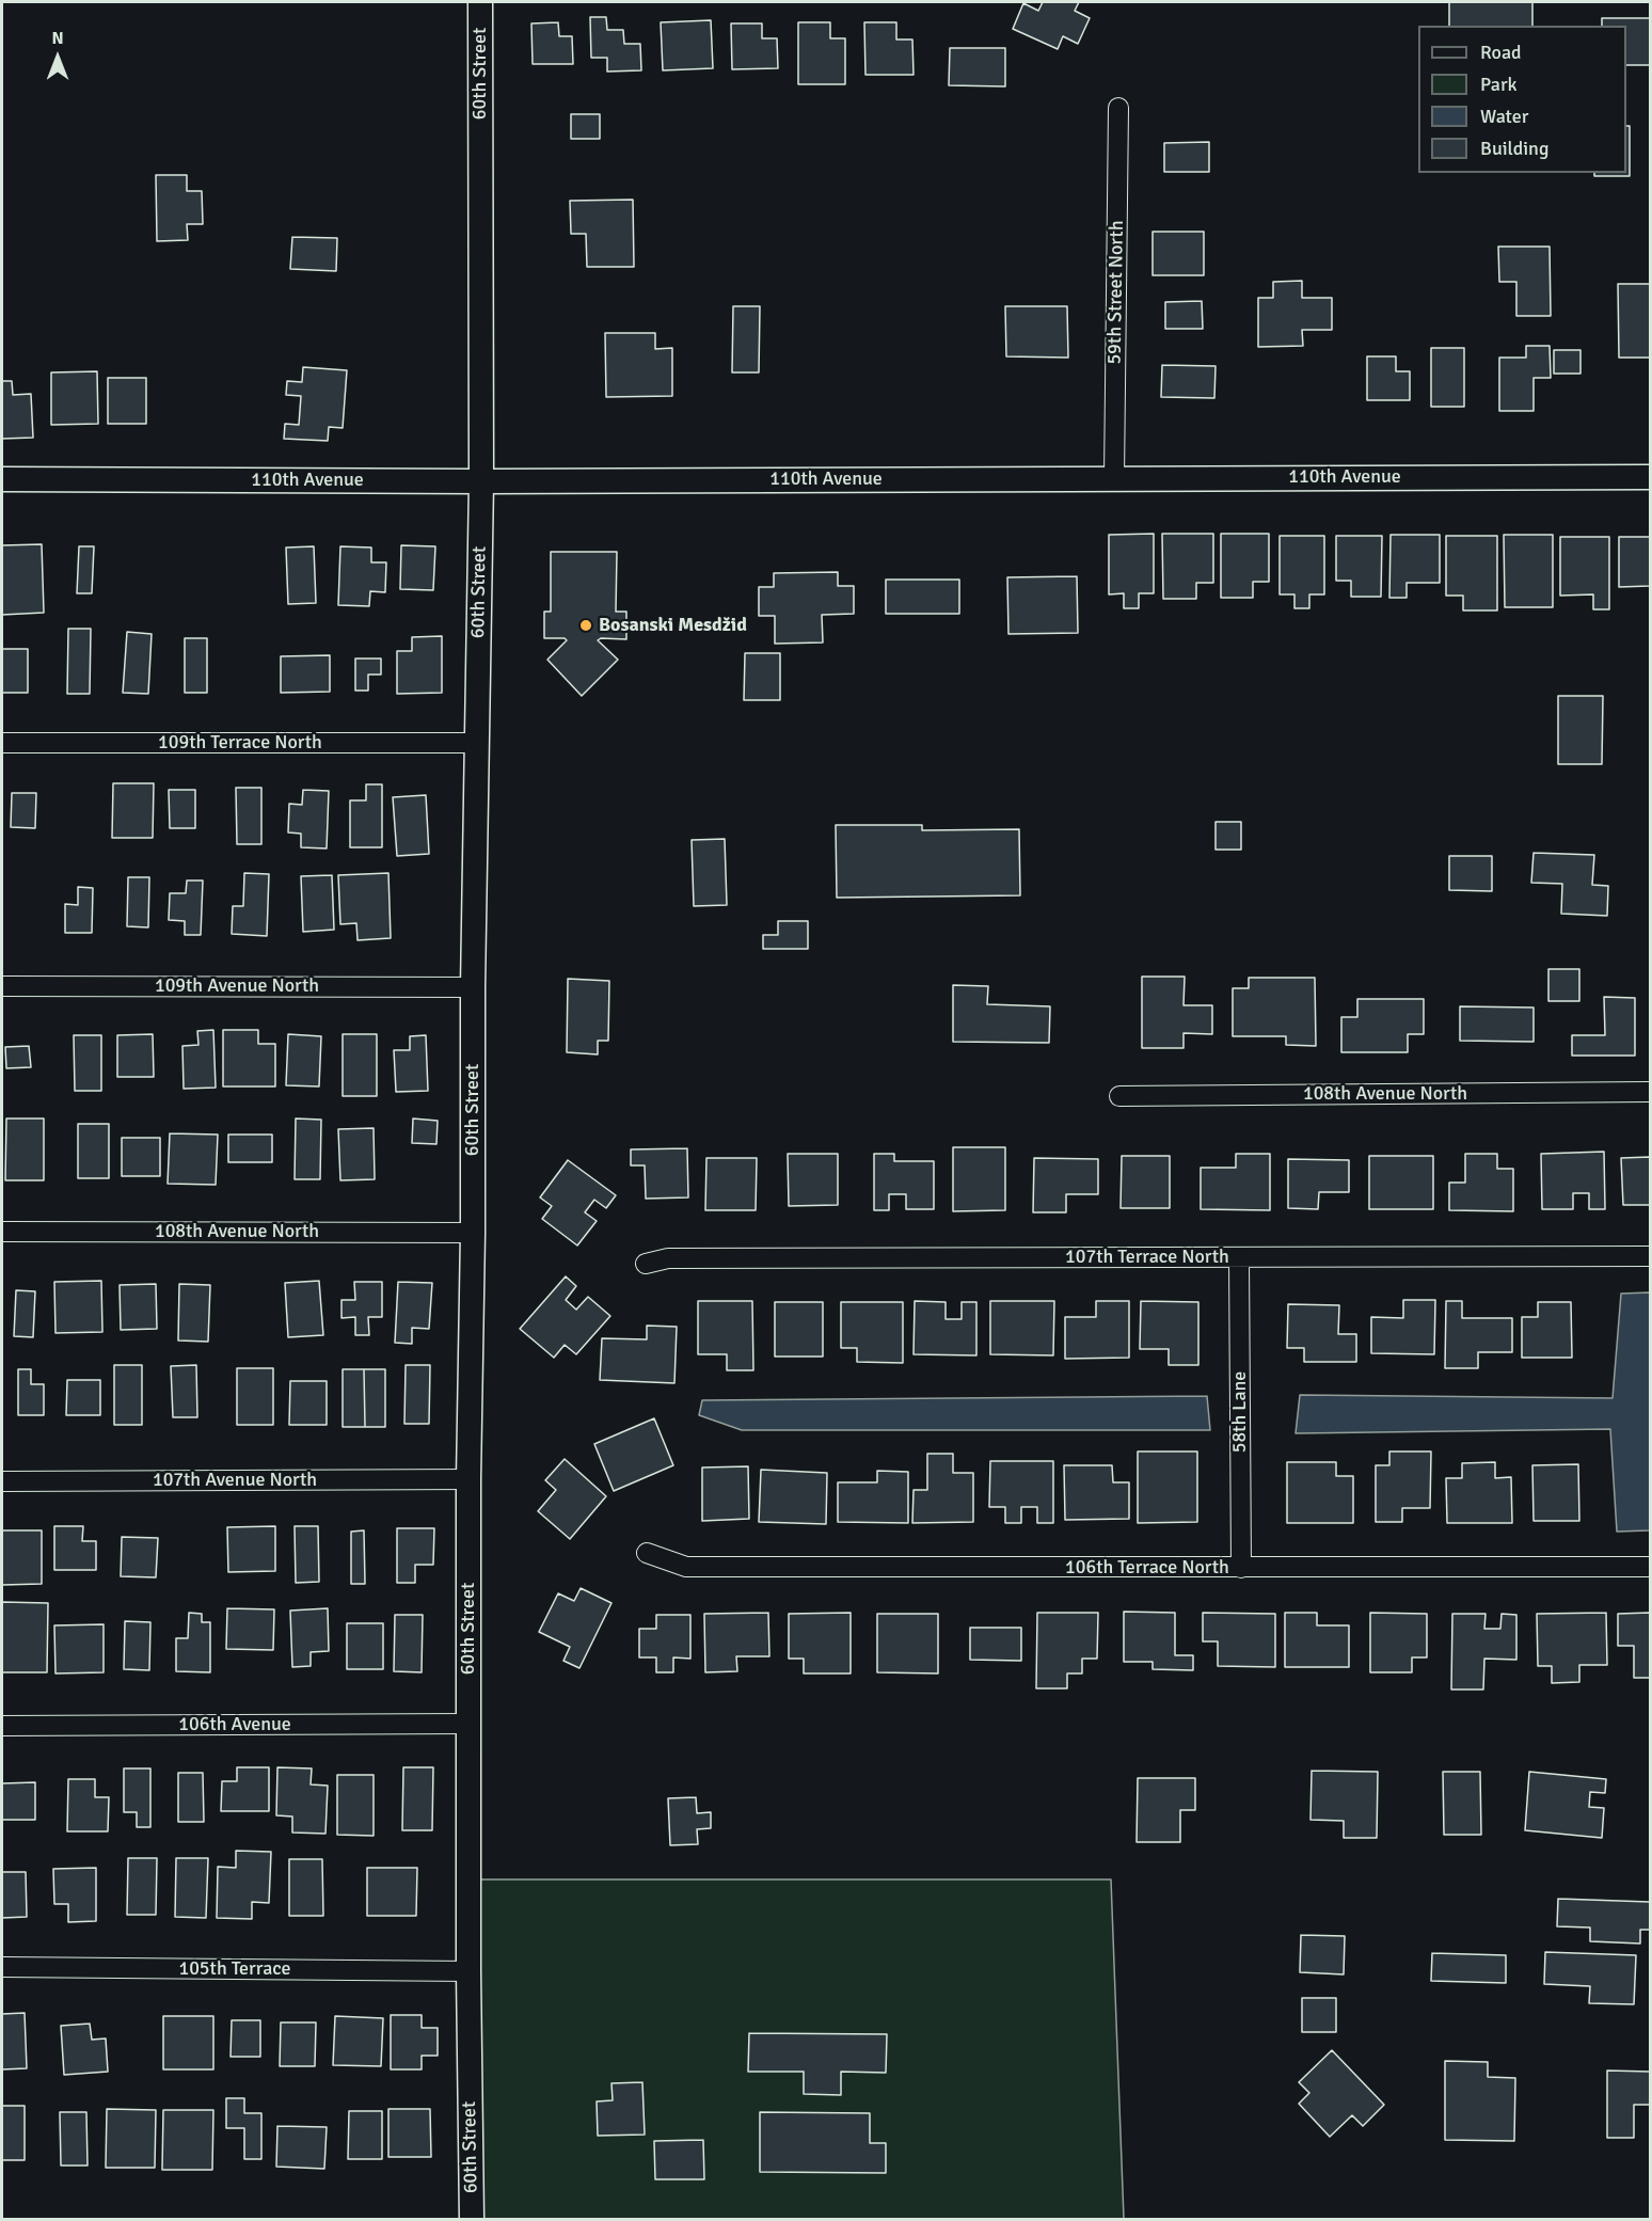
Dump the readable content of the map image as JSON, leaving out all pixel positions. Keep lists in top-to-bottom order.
{
  "streets": {
    "street": [
      "60th Street",
      "59th Street North",
      "110th Avenue",
      "109th Terrace North",
      "109th Avenue North",
      "108th Avenue North",
      "107th Terrace North",
      "58th Lane",
      "107th Avenue North",
      "106th Terrace North",
      "106th Avenue",
      "105th Terrace"
    ]
  },
  "crossings": [
    ["60th Street", "110th Avenue"],
    ["60th Street", "109th Terrace North"],
    ["60th Street", "109th Avenue North"],
    ["60th Street", "108th Avenue North"],
    ["60th Street", "107th Avenue North"],
    ["60th Street", "106th Avenue"],
    ["60th Street", "105th Terrace"],
    ["59th Street North", "110th Avenue"],
    ["107th Terrace North", "58th Lane"],
    ["58th Lane", "106th Terrace North"]
  ],
  "places": ["Bosanski Mesdžid"],
  "legend": [
    "Road",
    "Park",
    "Water",
    "Building"
  ],
  "north": "top"
}
